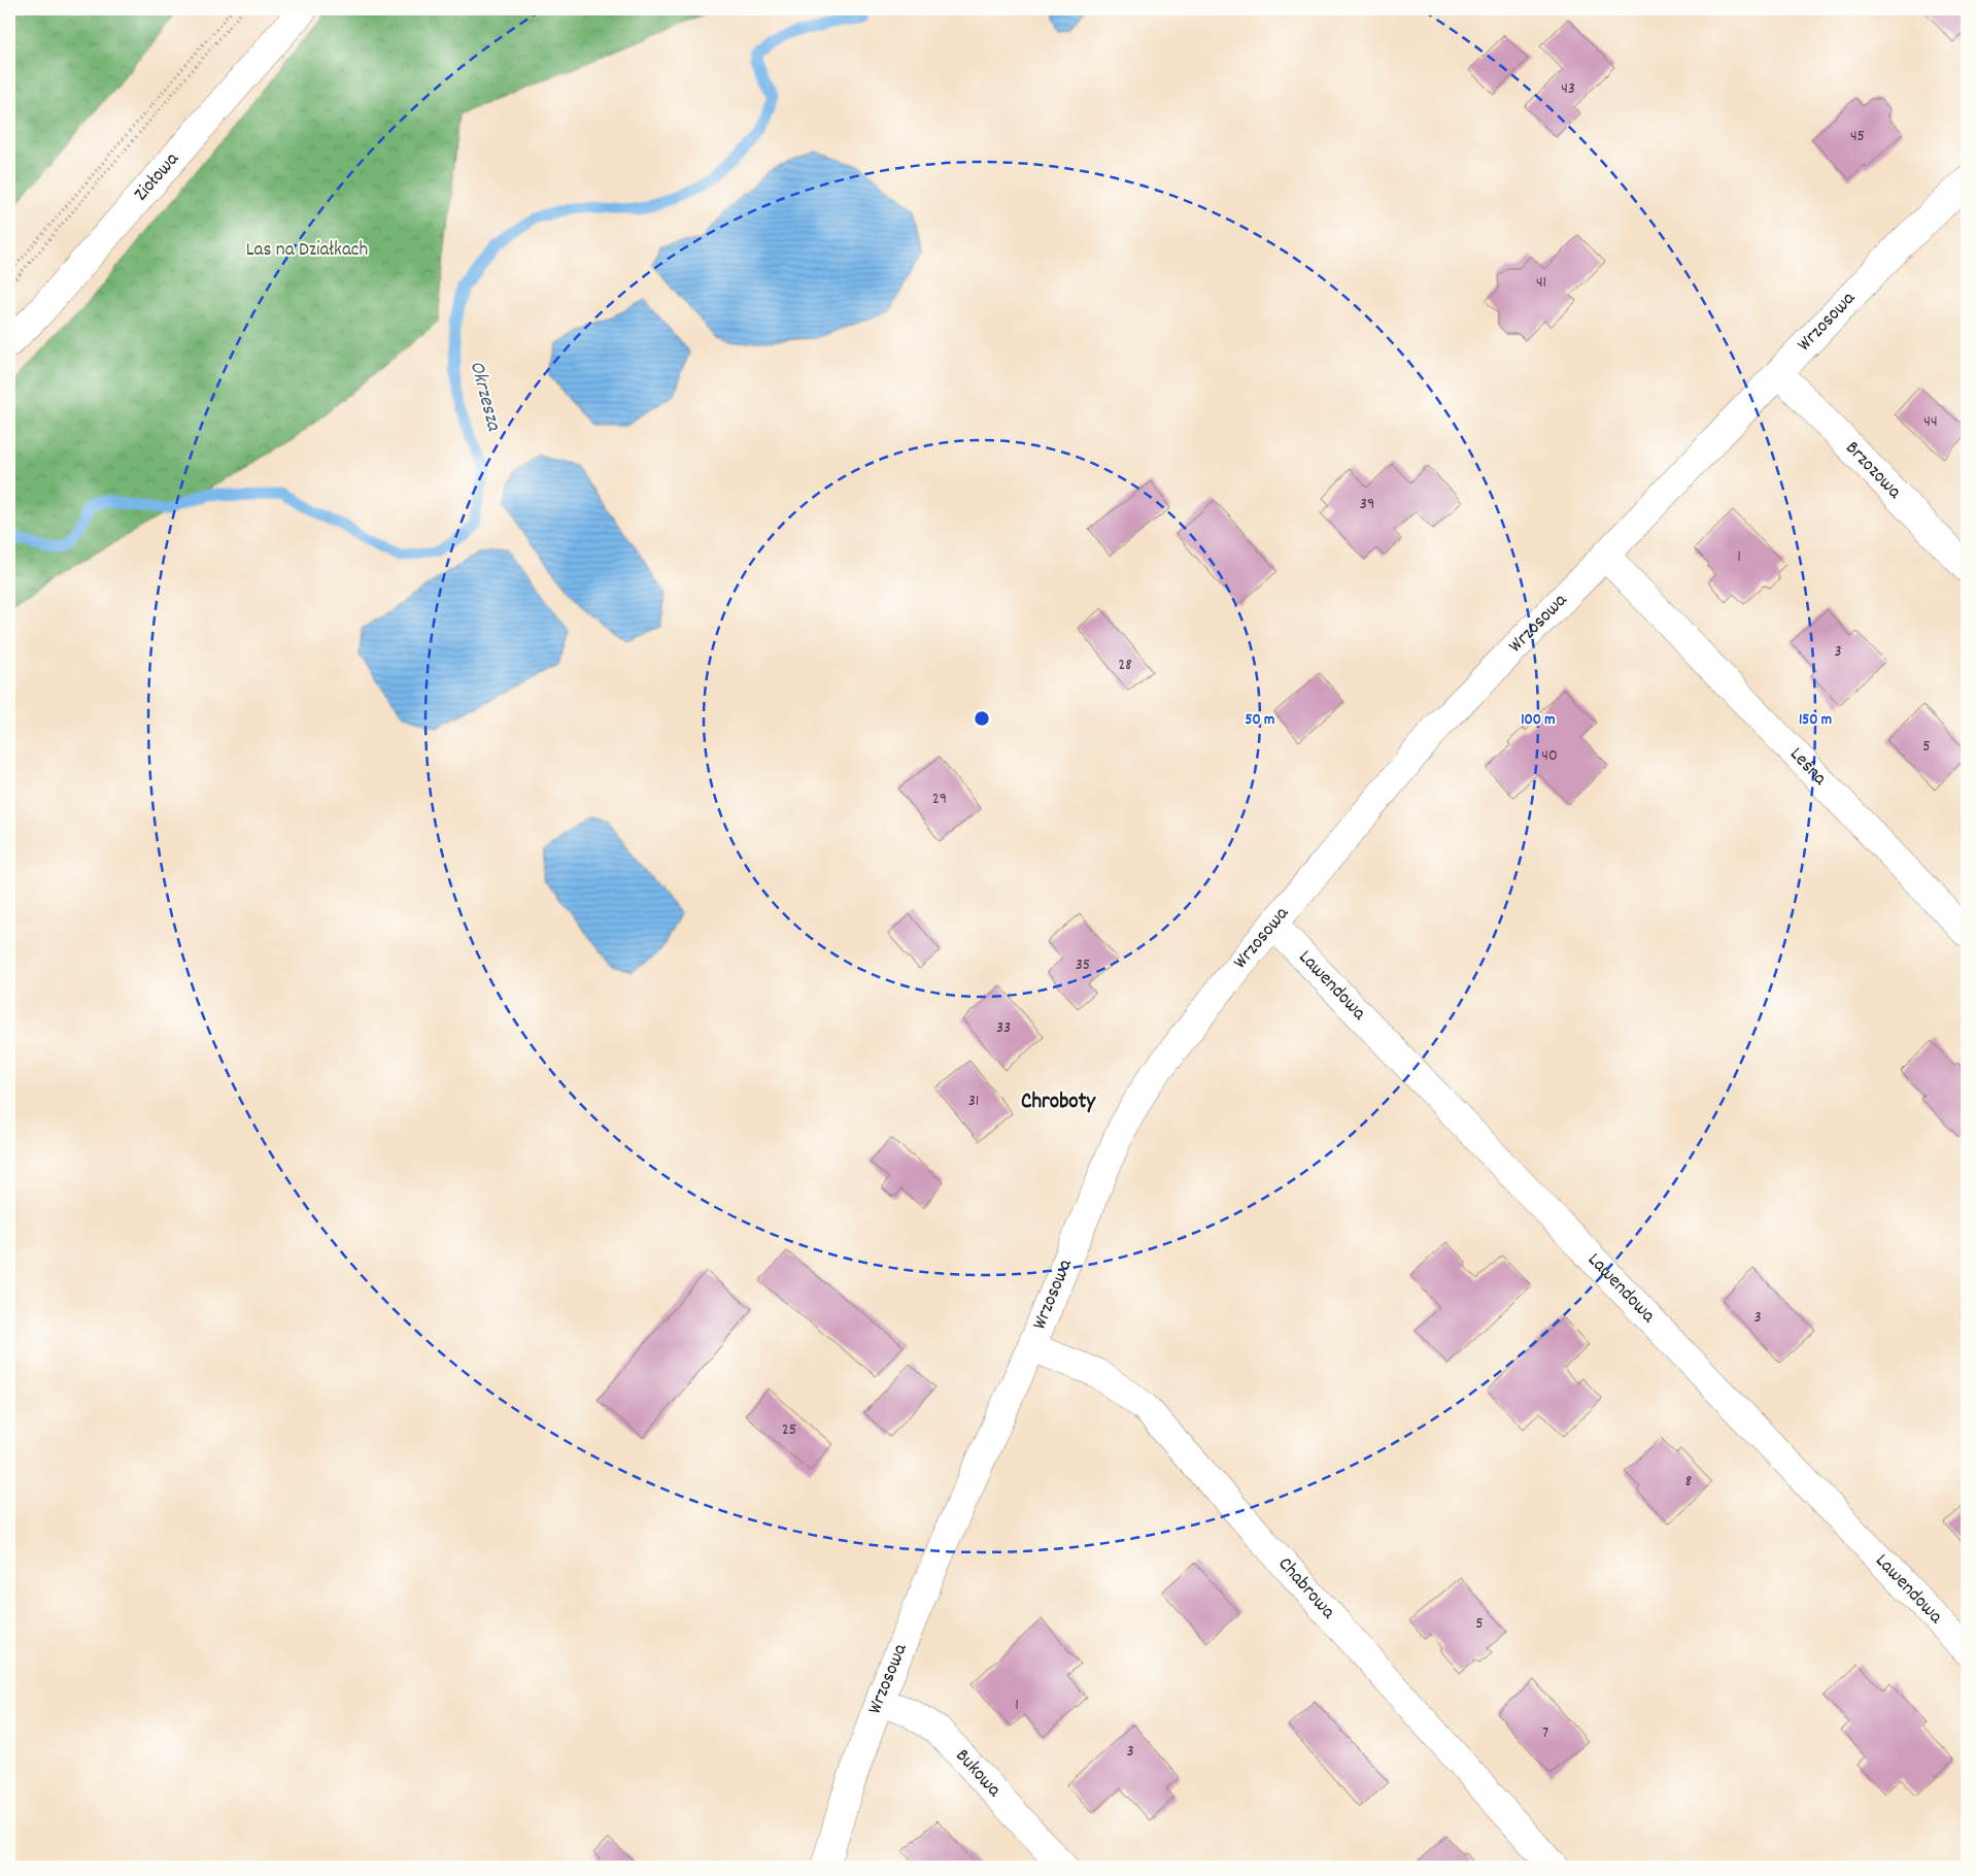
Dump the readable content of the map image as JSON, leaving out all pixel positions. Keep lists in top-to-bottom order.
{
  "streets": {
    "street": [
      "Ziołowa",
      "Wrzosowa",
      "Brzozowa",
      "Leśna",
      "Lawendowa",
      "Chabrowa",
      "Bukowa"
    ]
  },
  "crossings": [
    ["Wrzosowa", "Brzozowa"],
    ["Wrzosowa", "Leśna"],
    ["Wrzosowa", "Lawendowa"],
    ["Wrzosowa", "Chabrowa"],
    ["Wrzosowa", "Bukowa"]
  ],
  "districts": ["Chroboty"],
  "water": ["Okrzesza"],
  "parks": ["Las na Działkach"],
  "house_numbers": [
    "43",
    "45",
    "41",
    "44",
    "39",
    "1",
    "3",
    "28",
    "5",
    "40",
    "29",
    "35",
    "33",
    "31",
    "3",
    "25",
    "8",
    "5",
    "1",
    "7",
    "3"
  ],
  "rings": ["50 m", "100 m", "150 m"]
}
